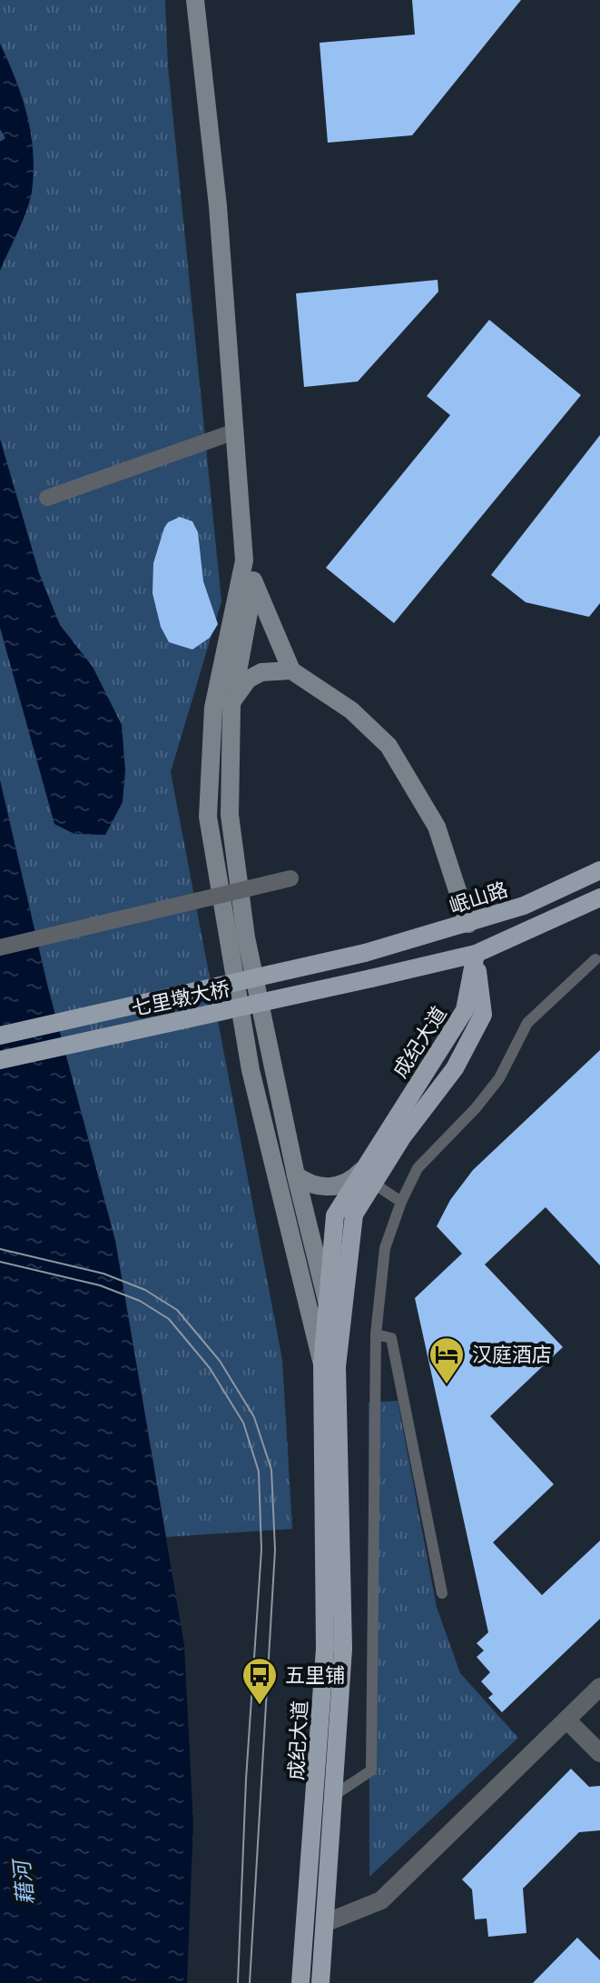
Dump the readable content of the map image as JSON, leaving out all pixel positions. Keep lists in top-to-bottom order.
{
  "streets": {
    "main road": ["岷山路", "七里墩大桥", "成纪大道"]
  },
  "crossings": [
    ["岷山路", "七里墩大桥"],
    ["七里墩大桥", "成纪大道"]
  ],
  "water": ["藉河"],
  "places": {
    "hotel": ["汉庭酒店"],
    "bus stop": ["五里铺"]
  }
}
